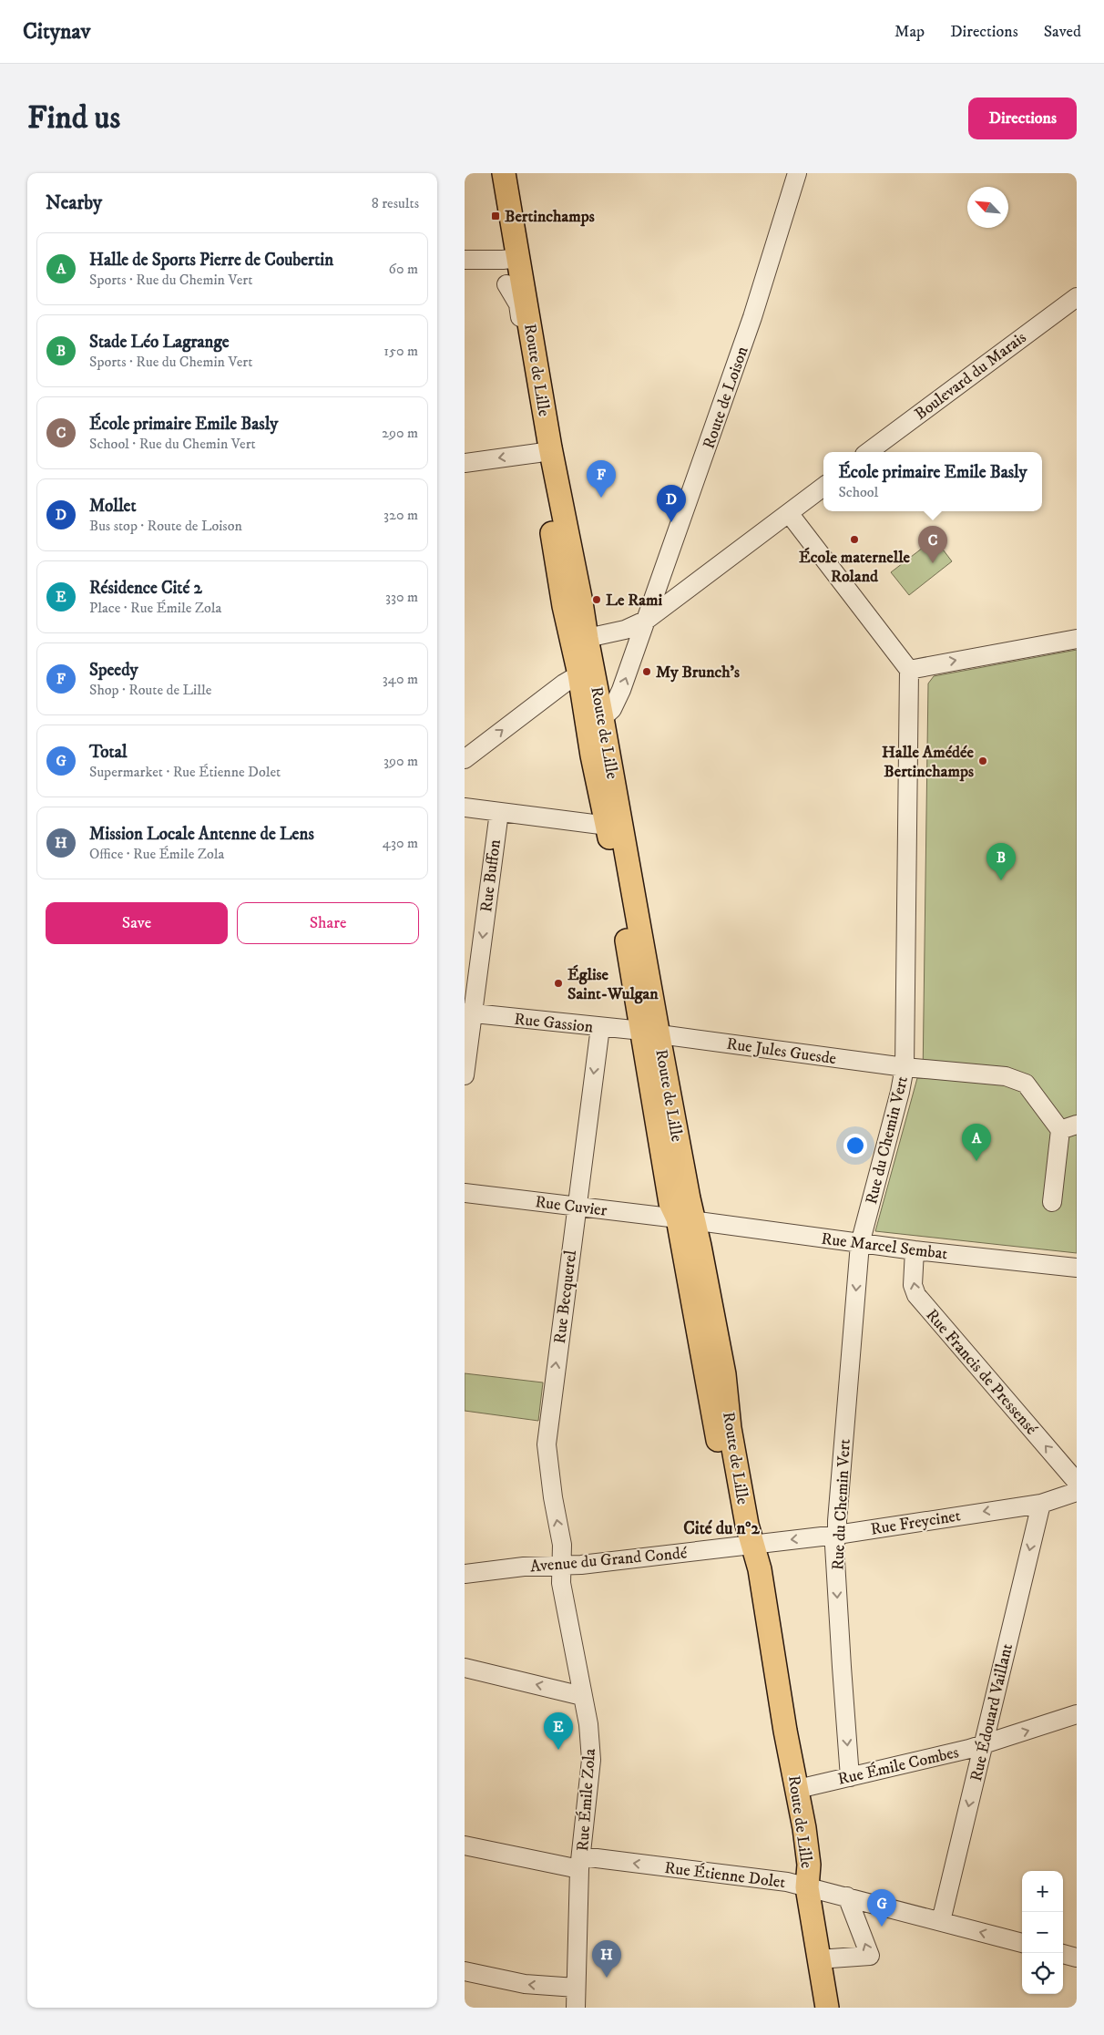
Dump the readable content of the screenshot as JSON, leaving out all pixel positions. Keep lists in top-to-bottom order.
{
  "streets": {
    "main road": ["Route de Lille"],
    "street": [
      "Boulevard du Marais",
      "Route de Loison",
      "Rue Buffon",
      "Rue Gassion",
      "Rue Jules Guesde",
      "Rue du Chemin Vert",
      "Rue Cuvier",
      "Rue Marcel Sembat",
      "Rue Becquerel",
      "Rue Francis de Pressensé",
      "Rue Freycinet",
      "Avenue du Grand Condé",
      "Rue Édouard Vaillant",
      "Rue Émile Combes",
      "Rue Émile Zola",
      "Rue Étienne Dolet"
    ]
  },
  "crossings": [
    ["Route de Lille", "Route de Loison"],
    ["Route de Lille", "Rue Gassion"],
    ["Route de Lille", "Rue Jules Guesde"],
    ["Route de Lille", "Rue Cuvier"],
    ["Route de Lille", "Rue Marcel Sembat"],
    ["Route de Lille", "Rue Freycinet"],
    ["Route de Lille", "Avenue du Grand Condé"],
    ["Route de Lille", "Rue Émile Combes"],
    ["Route de Lille", "Rue Étienne Dolet"],
    ["Rue Buffon", "Rue Gassion"],
    ["Rue Gassion", "Rue Jules Guesde"],
    ["Rue Gassion", "Rue Becquerel"],
    ["Rue Jules Guesde", "Rue du Chemin Vert"],
    ["Rue du Chemin Vert", "Rue Marcel Sembat"],
    ["Rue du Chemin Vert", "Rue Freycinet"],
    ["Rue du Chemin Vert", "Rue Émile Combes"],
    ["Rue Cuvier", "Rue Marcel Sembat"],
    ["Rue Cuvier", "Rue Becquerel"],
    ["Rue Marcel Sembat", "Rue Francis de Pressensé"],
    ["Rue Becquerel", "Avenue du Grand Condé"],
    ["Rue Becquerel", "Rue Émile Zola"],
    ["Rue Freycinet", "Avenue du Grand Condé"],
    ["Rue Freycinet", "Rue Édouard Vaillant"],
    ["Avenue du Grand Condé", "Rue Émile Zola"],
    ["Rue Édouard Vaillant", "Rue Émile Combes"],
    ["Rue Édouard Vaillant", "Rue Étienne Dolet"],
    ["Rue Émile Zola", "Rue Étienne Dolet"]
  ],
  "one_way": [
    "Rue Buffon",
    "Rue Francis de Pressensé",
    "Rue Freycinet",
    "Rue Édouard Vaillant",
    "Rue Étienne Dolet"
  ],
  "districts": ["Cité du n°2"],
  "places": {
    "transit": ["Bertinchamps"],
    "other": [
      "École maternelle Roland",
      "Le Rami",
      "My Brunch's",
      "Halle Amédée Bertinchamps",
      "Église Saint-Wulgan"
    ]
  },
  "north": "top left",
  "page": {
    "header": "Citynav",
    "nav": ["Map", "Directions", "Saved"],
    "buttons": [
      "Directions",
      ["Save", "Share"]
    ],
    "title": "Find us",
    "heading": ["Nearby", "8 results"],
    "list": [
      {
        "mark": "A",
        "name": "Halle de Sports Pierre de Coubertin",
        "note": "Sports · Rue du Chemin Vert",
        "value": "60 m"
      },
      {
        "mark": "B",
        "name": "Stade Léo Lagrange",
        "note": "Sports · Rue du Chemin Vert",
        "value": "150 m"
      },
      {
        "mark": "C",
        "name": "École primaire Emile Basly",
        "note": "School · Rue du Chemin Vert",
        "value": "290 m"
      },
      {
        "mark": "D",
        "name": "Mollet",
        "note": "Bus stop · Route de Loison",
        "value": "320 m"
      },
      {
        "mark": "E",
        "name": "Résidence Cité 2",
        "note": "Place · Rue Émile Zola",
        "value": "330 m"
      },
      {
        "mark": "F",
        "name": "Speedy",
        "note": "Shop · Route de Lille",
        "value": "340 m"
      },
      {
        "mark": "G",
        "name": "Total",
        "note": "Supermarket · Rue Étienne Dolet",
        "value": "390 m"
      },
      {
        "mark": "H",
        "name": "Mission Locale Antenne de Lens",
        "note": "Office · Rue Émile Zola",
        "value": "430 m"
      }
    ],
    "popup": ["École primaire Emile Basly", "School"],
    "pins": [
      "F",
      "D",
      "C",
      "B",
      "A",
      "E",
      "G",
      "H"
    ],
    "map_buttons": ["+", "−"]
  }
}
